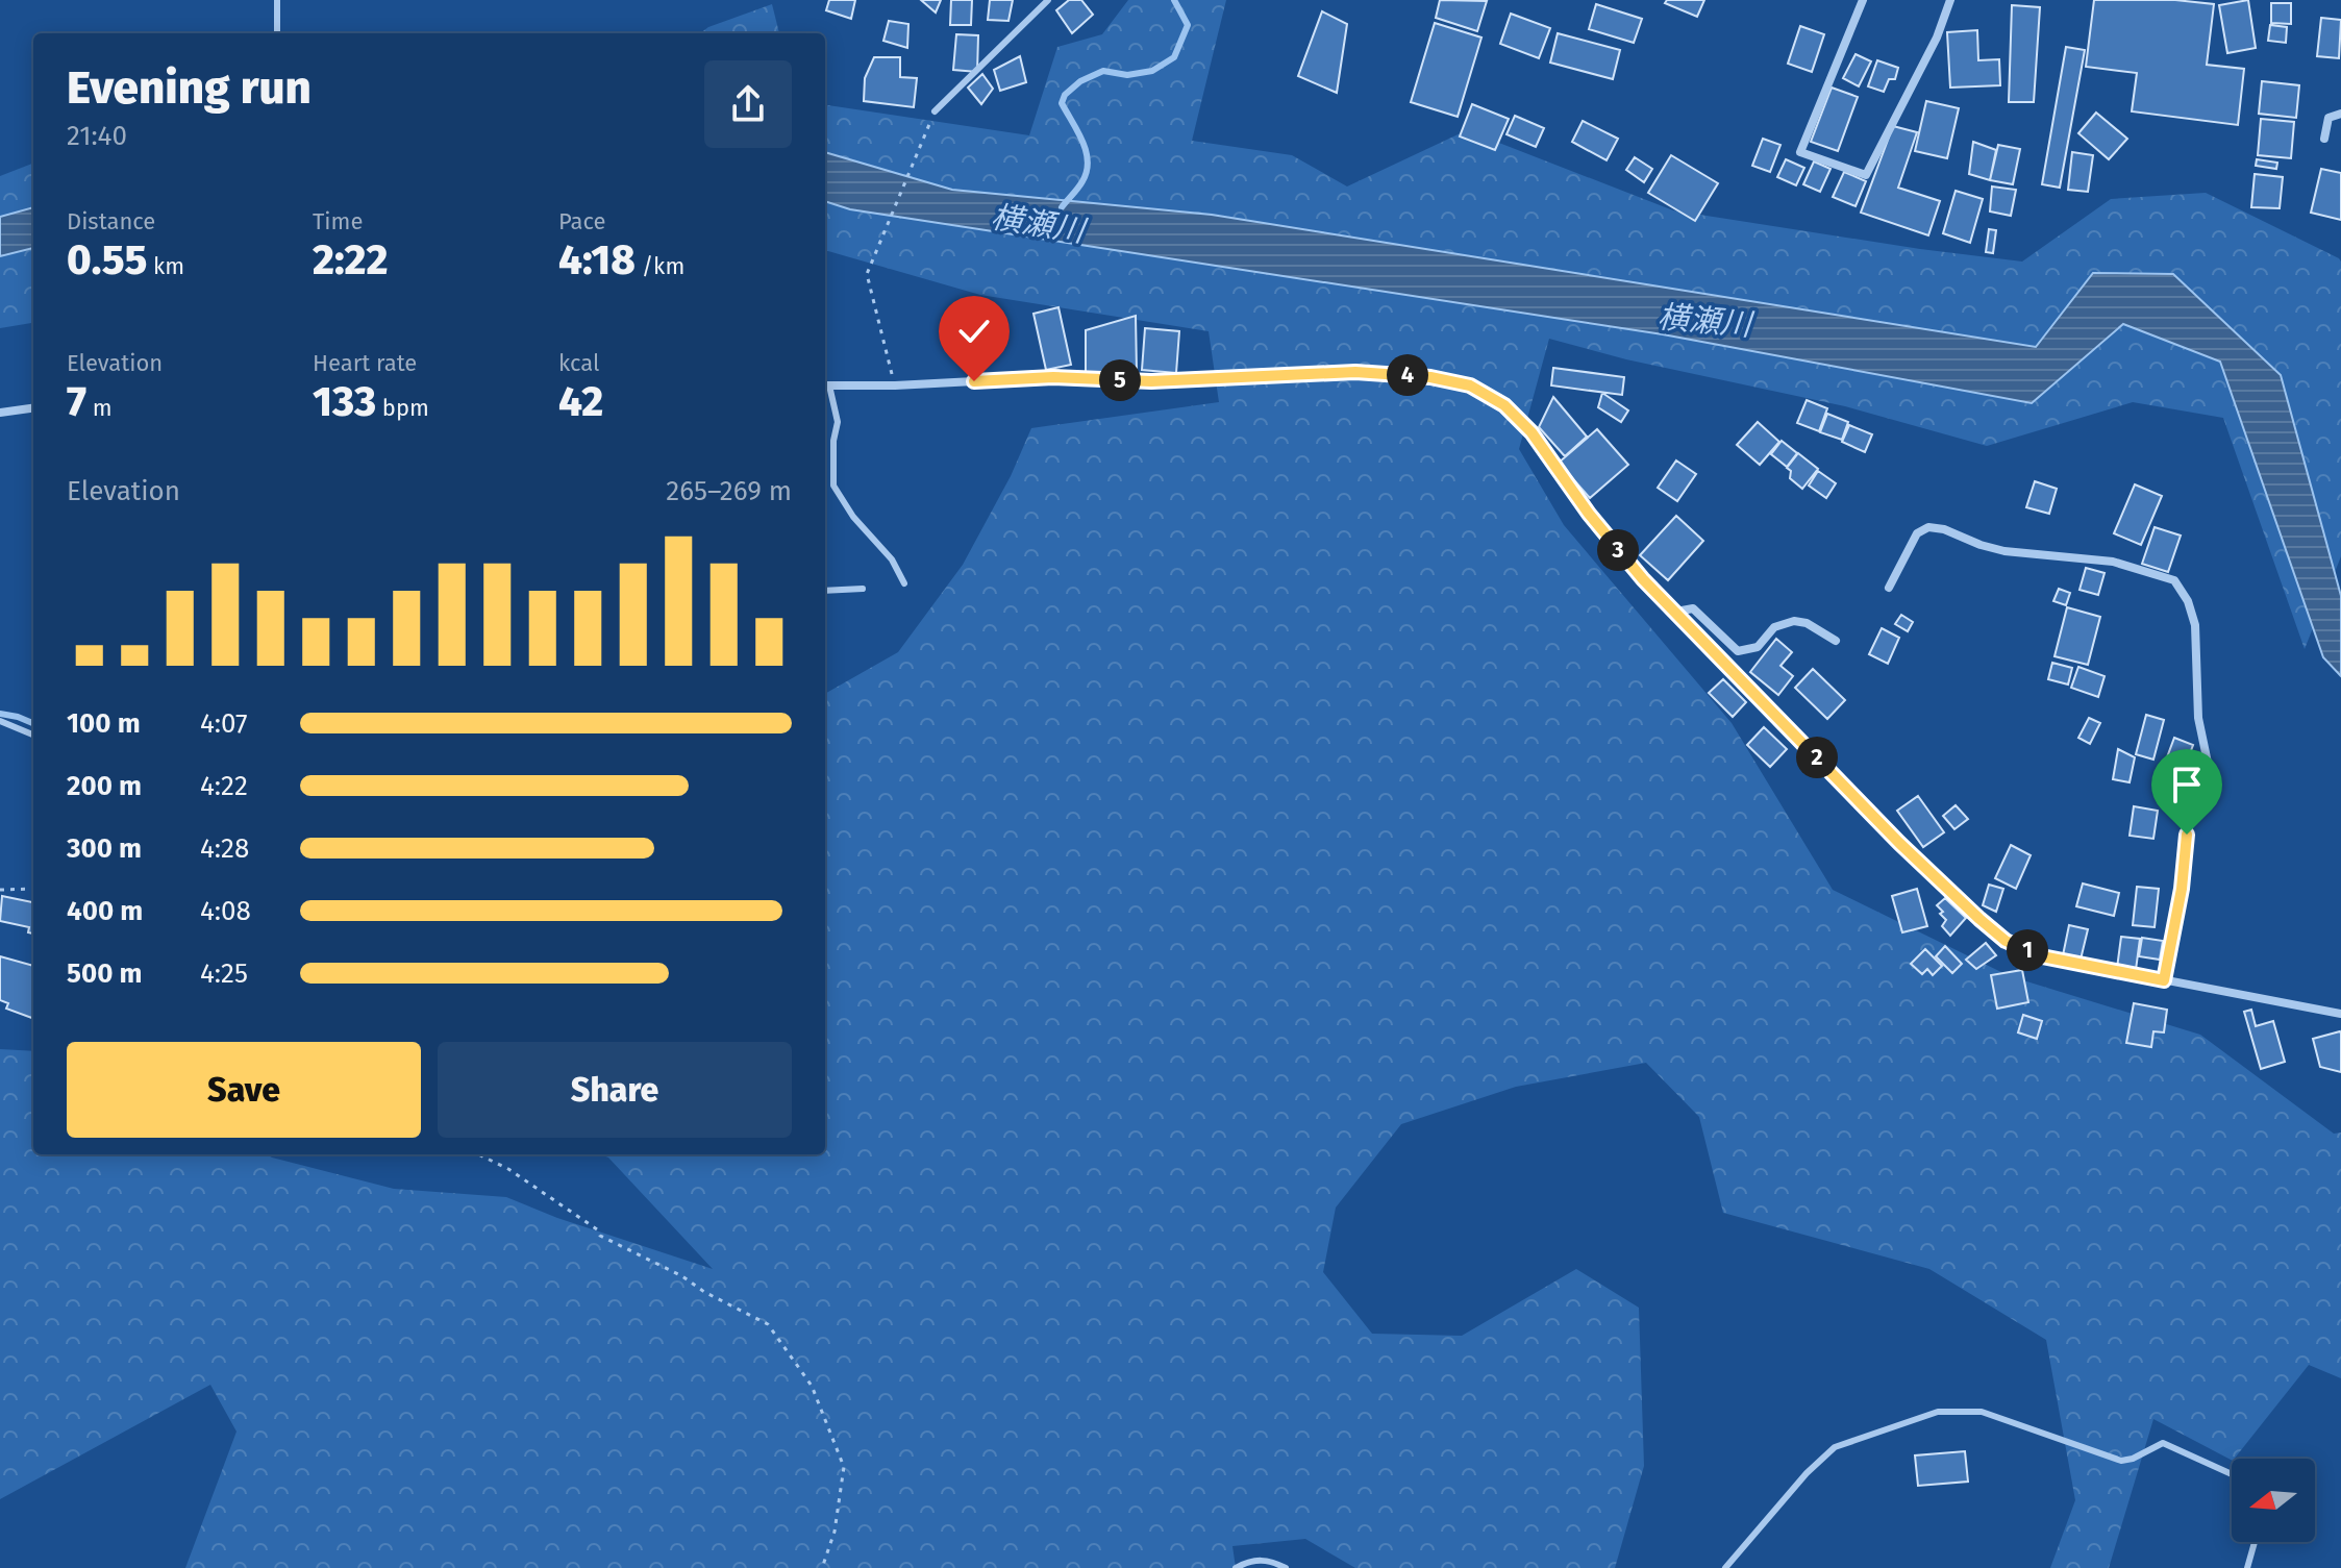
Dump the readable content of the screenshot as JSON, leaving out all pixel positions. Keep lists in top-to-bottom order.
{
  "water": ["横瀬川"],
  "north": "left",
  "page": {
    "heading": ["Evening run", "21:40"],
    "stats": [
      ["Distance", "0.55 km"],
      ["Time", "2:22"],
      ["Pace", "4:18 /km"],
      ["Elevation", "7 m"],
      ["Heart rate", "133 bpm"],
      ["kcal", "42"]
    ],
    "pins": [
      "4",
      "5",
      "3",
      "2",
      "1"
    ],
    "chart": ["Elevation", "265–269 m"],
    "list": [
      {
        "name": "100 m",
        "note": "4:07"
      },
      {
        "name": "200 m",
        "note": "4:22"
      },
      {
        "name": "300 m",
        "note": "4:28"
      },
      {
        "name": "400 m",
        "note": "4:08"
      },
      {
        "name": "500 m",
        "note": "4:25"
      }
    ],
    "buttons": ["Save", "Share"]
  }
}
